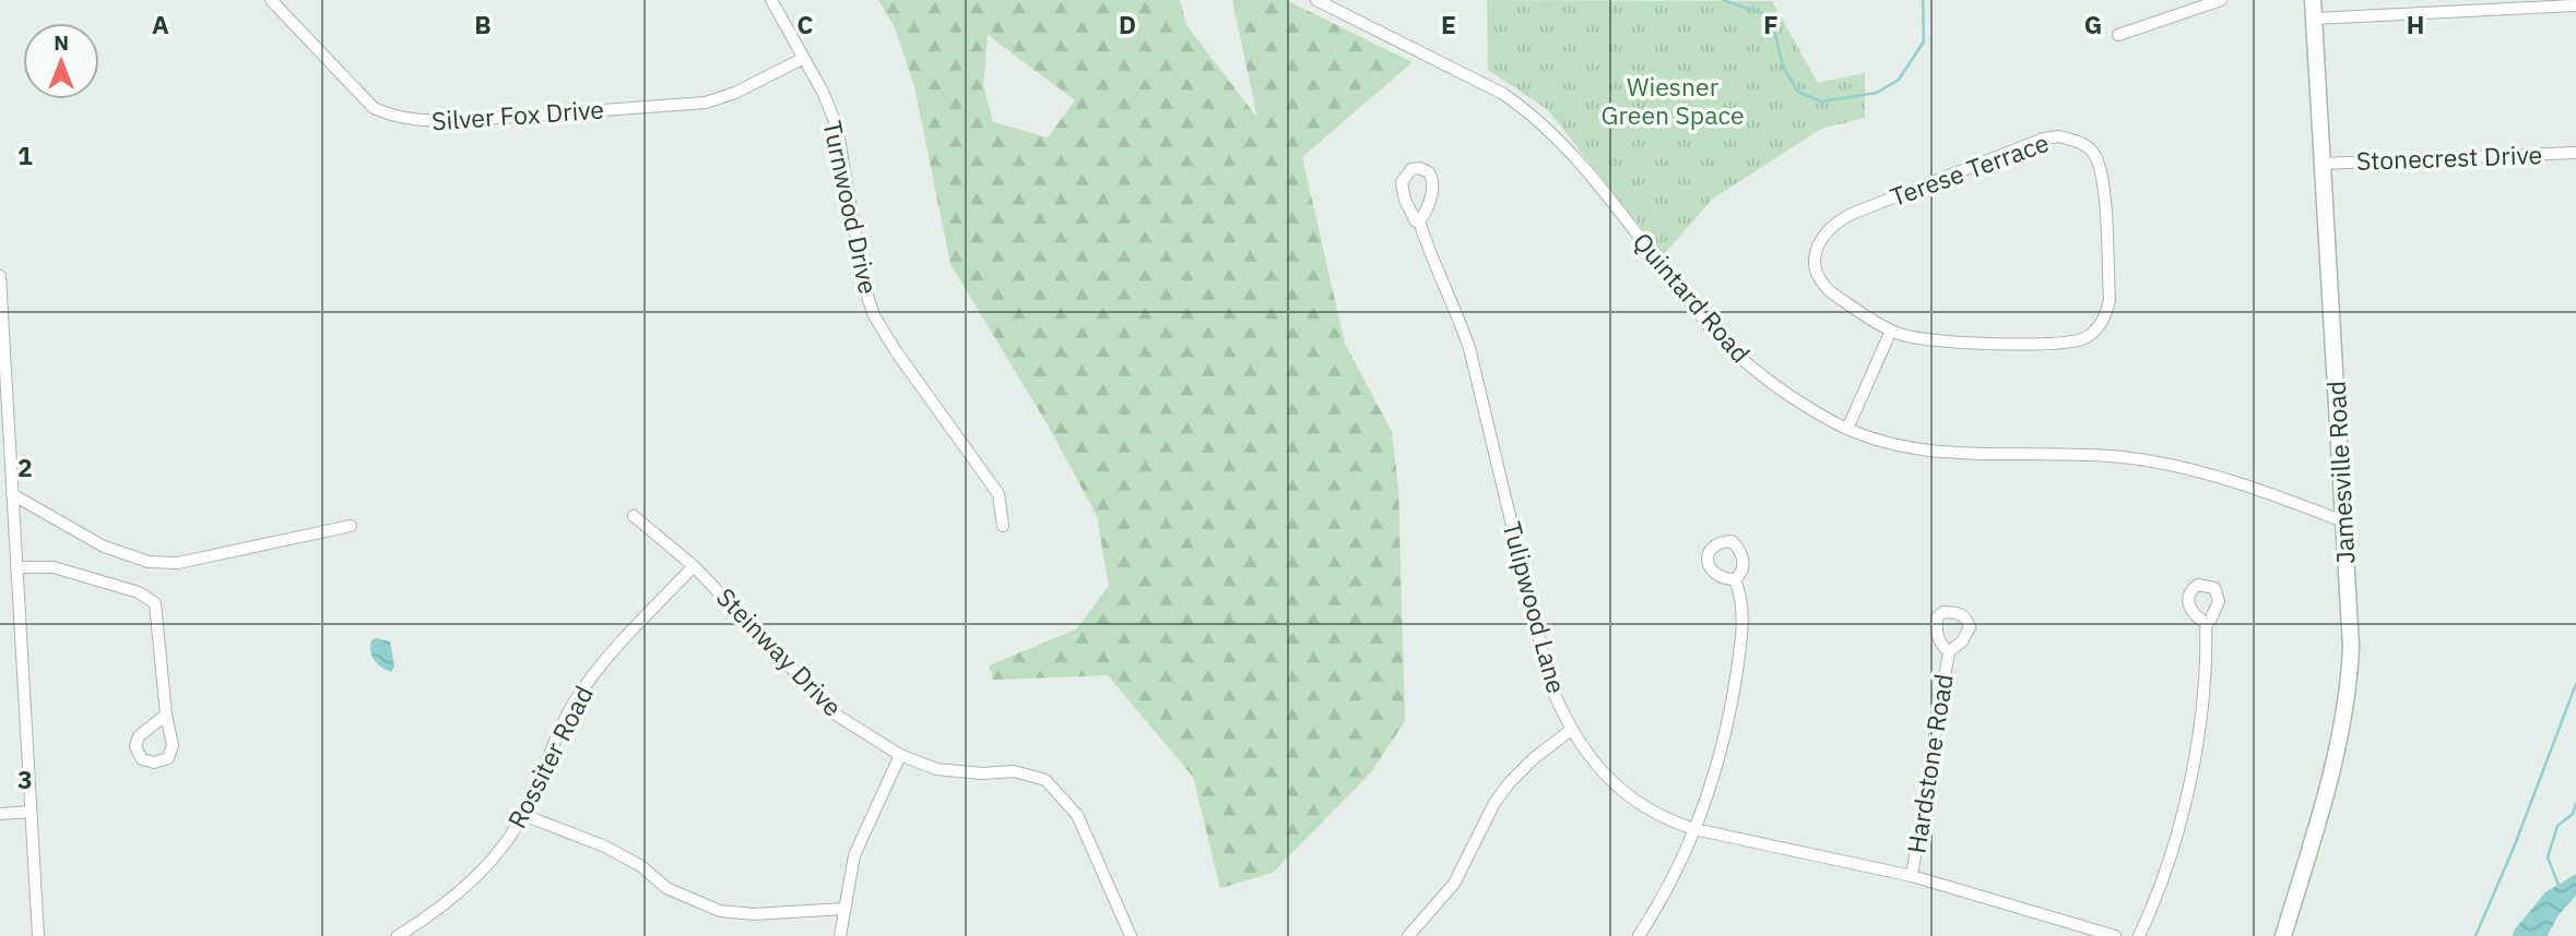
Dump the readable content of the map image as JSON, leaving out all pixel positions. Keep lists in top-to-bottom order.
{
  "streets": {
    "street": [
      "Silver Fox Drive",
      "Stonecrest Drive",
      "Terese Terrace",
      "Turnwood Drive",
      "Quintard Road",
      "Jamesville Road",
      "Tulipwood Lane",
      "Steinway Drive",
      "Rossiter Road",
      "Hardstone Road"
    ]
  },
  "crossings": [
    ["Silver Fox Drive", "Turnwood Drive"],
    ["Stonecrest Drive", "Jamesville Road"],
    ["Quintard Road", "Jamesville Road"],
    ["Tulipwood Lane", "Hardstone Road"],
    ["Steinway Drive", "Rossiter Road"]
  ],
  "parks": ["Wiesner Green Space"],
  "north": "top",
  "grid": {
    "columns": [
      "A",
      "B",
      "C",
      "D",
      "E",
      "F",
      "G",
      "H"
    ],
    "rows": ["1", "2", "3"]
  }
}
